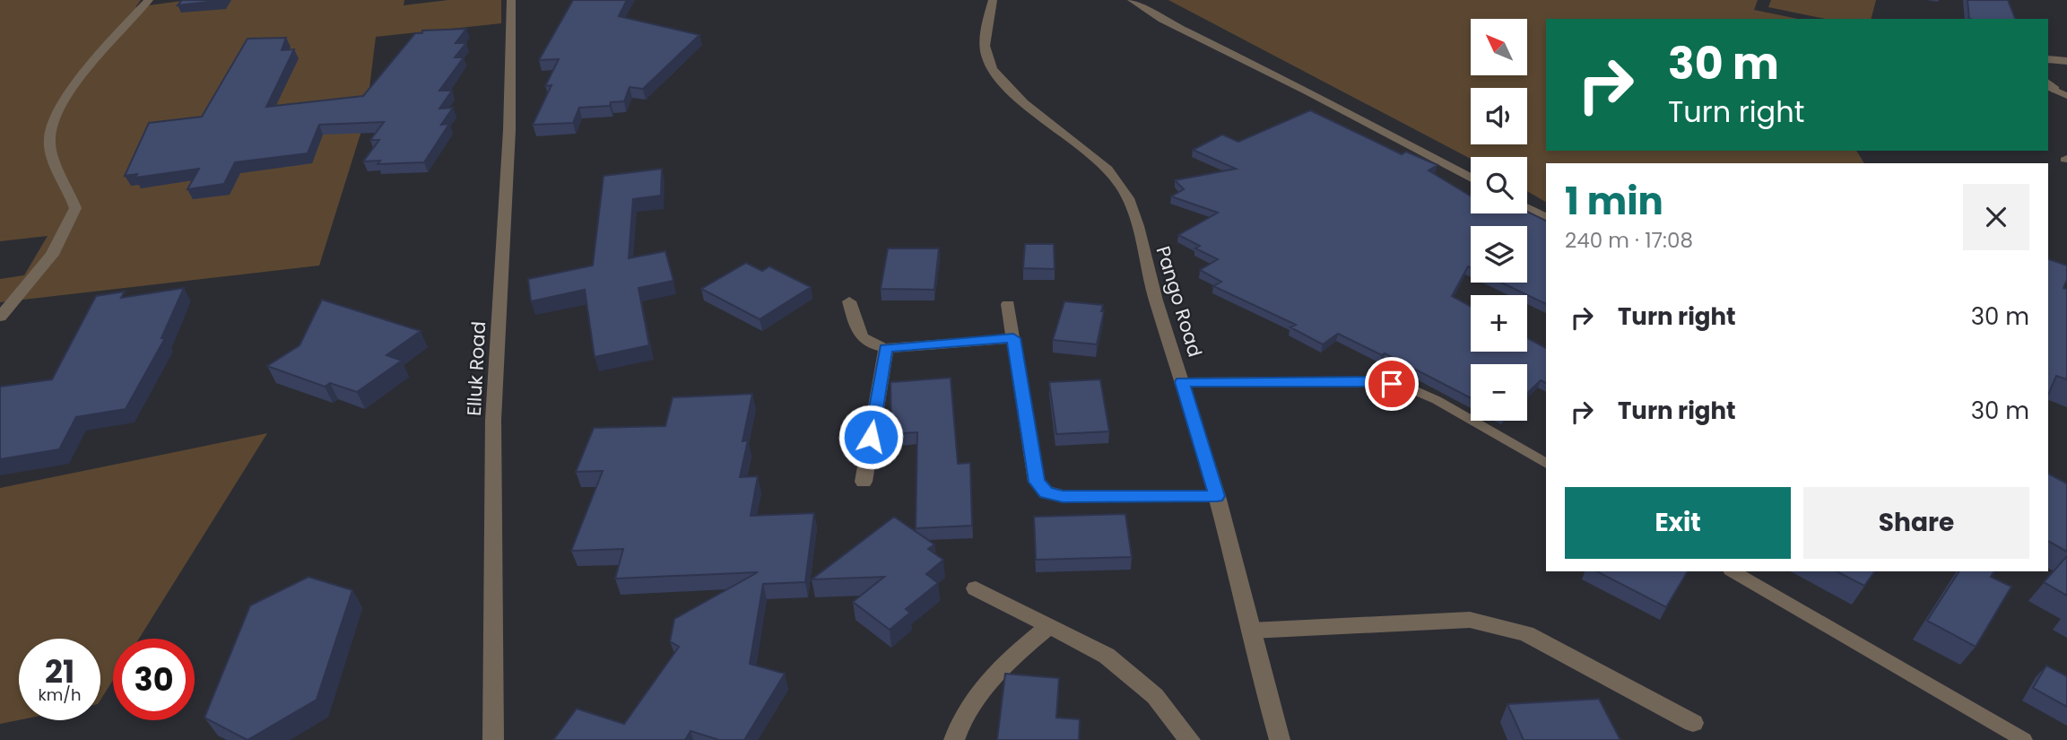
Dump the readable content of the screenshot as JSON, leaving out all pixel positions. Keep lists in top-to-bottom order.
{
  "streets": {
    "street": ["Pango Road", "Elluk Road"]
  },
  "north": "top left",
  "page": {
    "map_buttons": ["+", "−"],
    "turn": ["30 m", "Turn right"],
    "heading": ["1 min", "240 m · 17:08"],
    "list": [
      {
        "name": "Turn right",
        "value": "30 m"
      },
      {
        "name": "Turn right",
        "value": "30 m"
      }
    ],
    "buttons": ["Exit", "Share"],
    "speed": "21 km/h",
    "limit": "30"
  }
}
